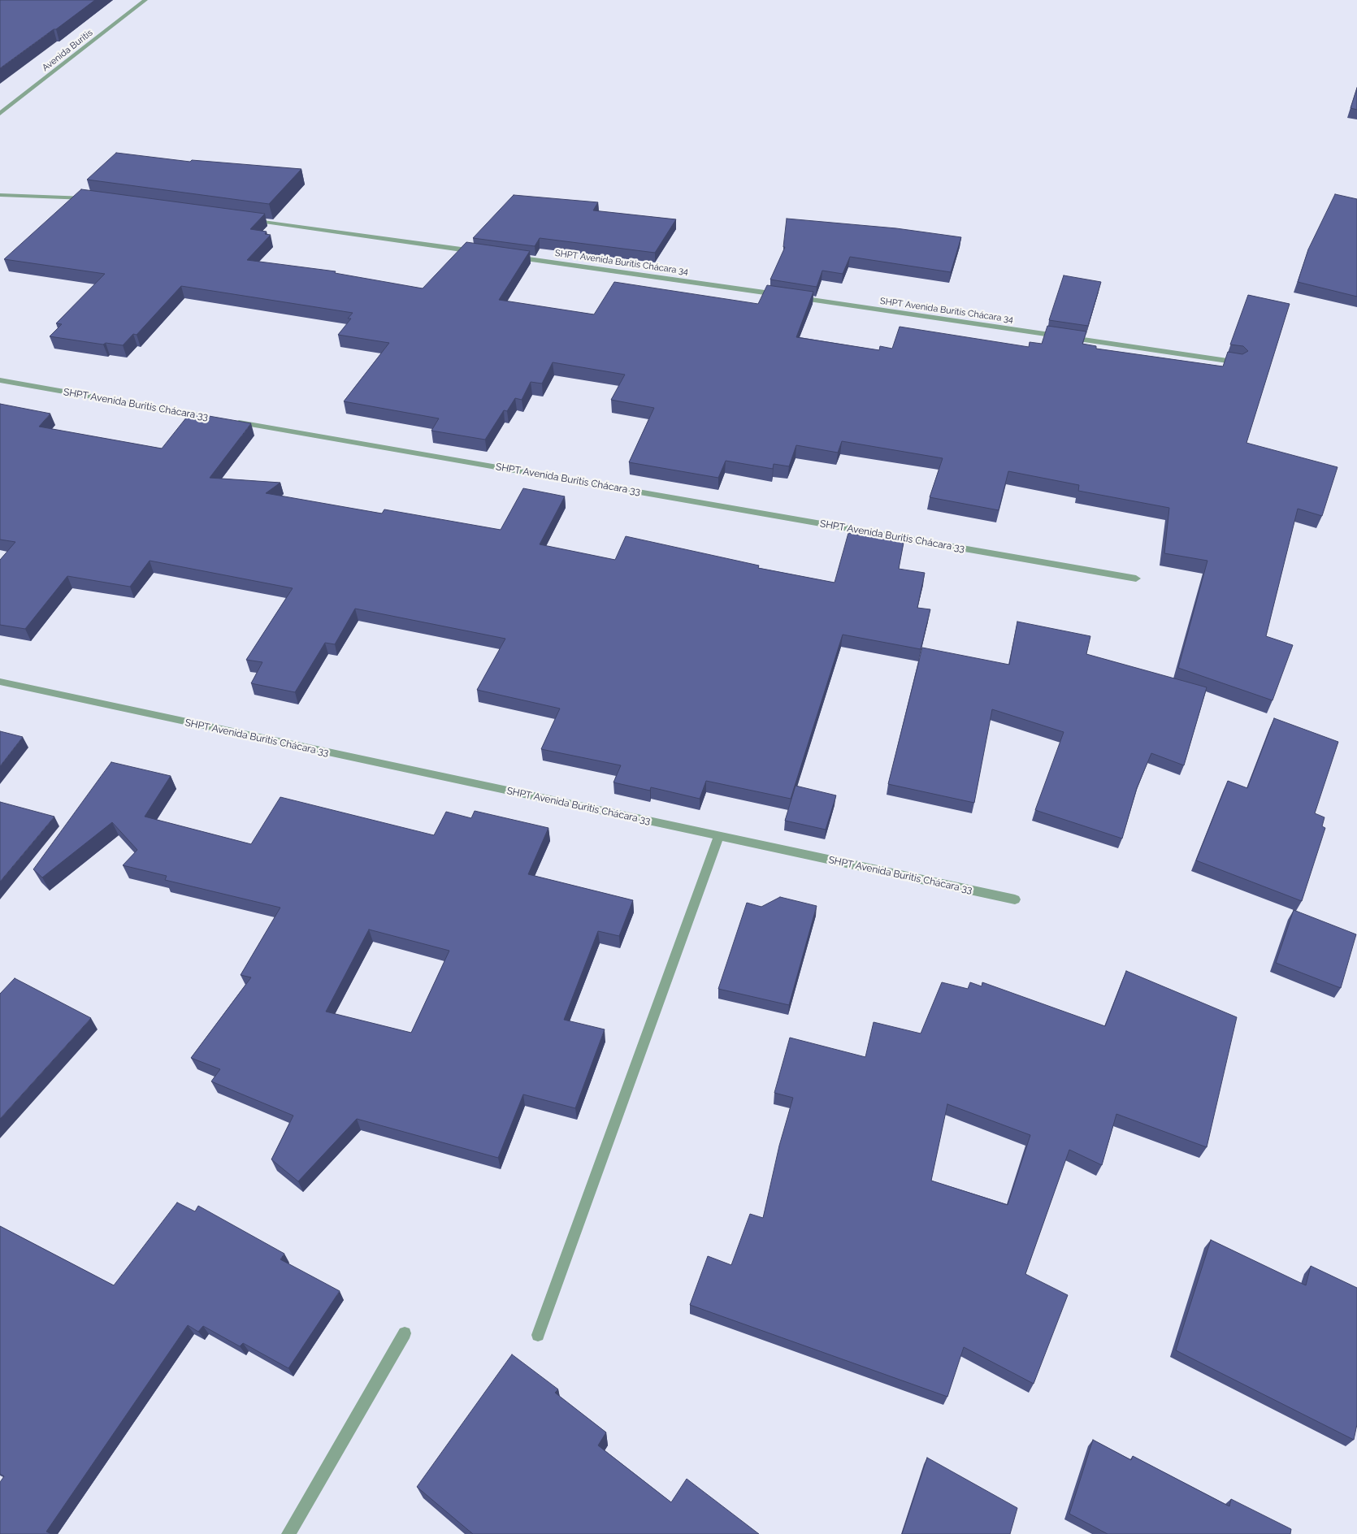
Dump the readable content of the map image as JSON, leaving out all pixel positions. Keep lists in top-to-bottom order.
{
  "streets": {
    "street": ["Avenida Buritis", "SHPT Avenida Buritis Chácara 34", "SHPT Avenida Buritis Chácara 33"]
  }
}
